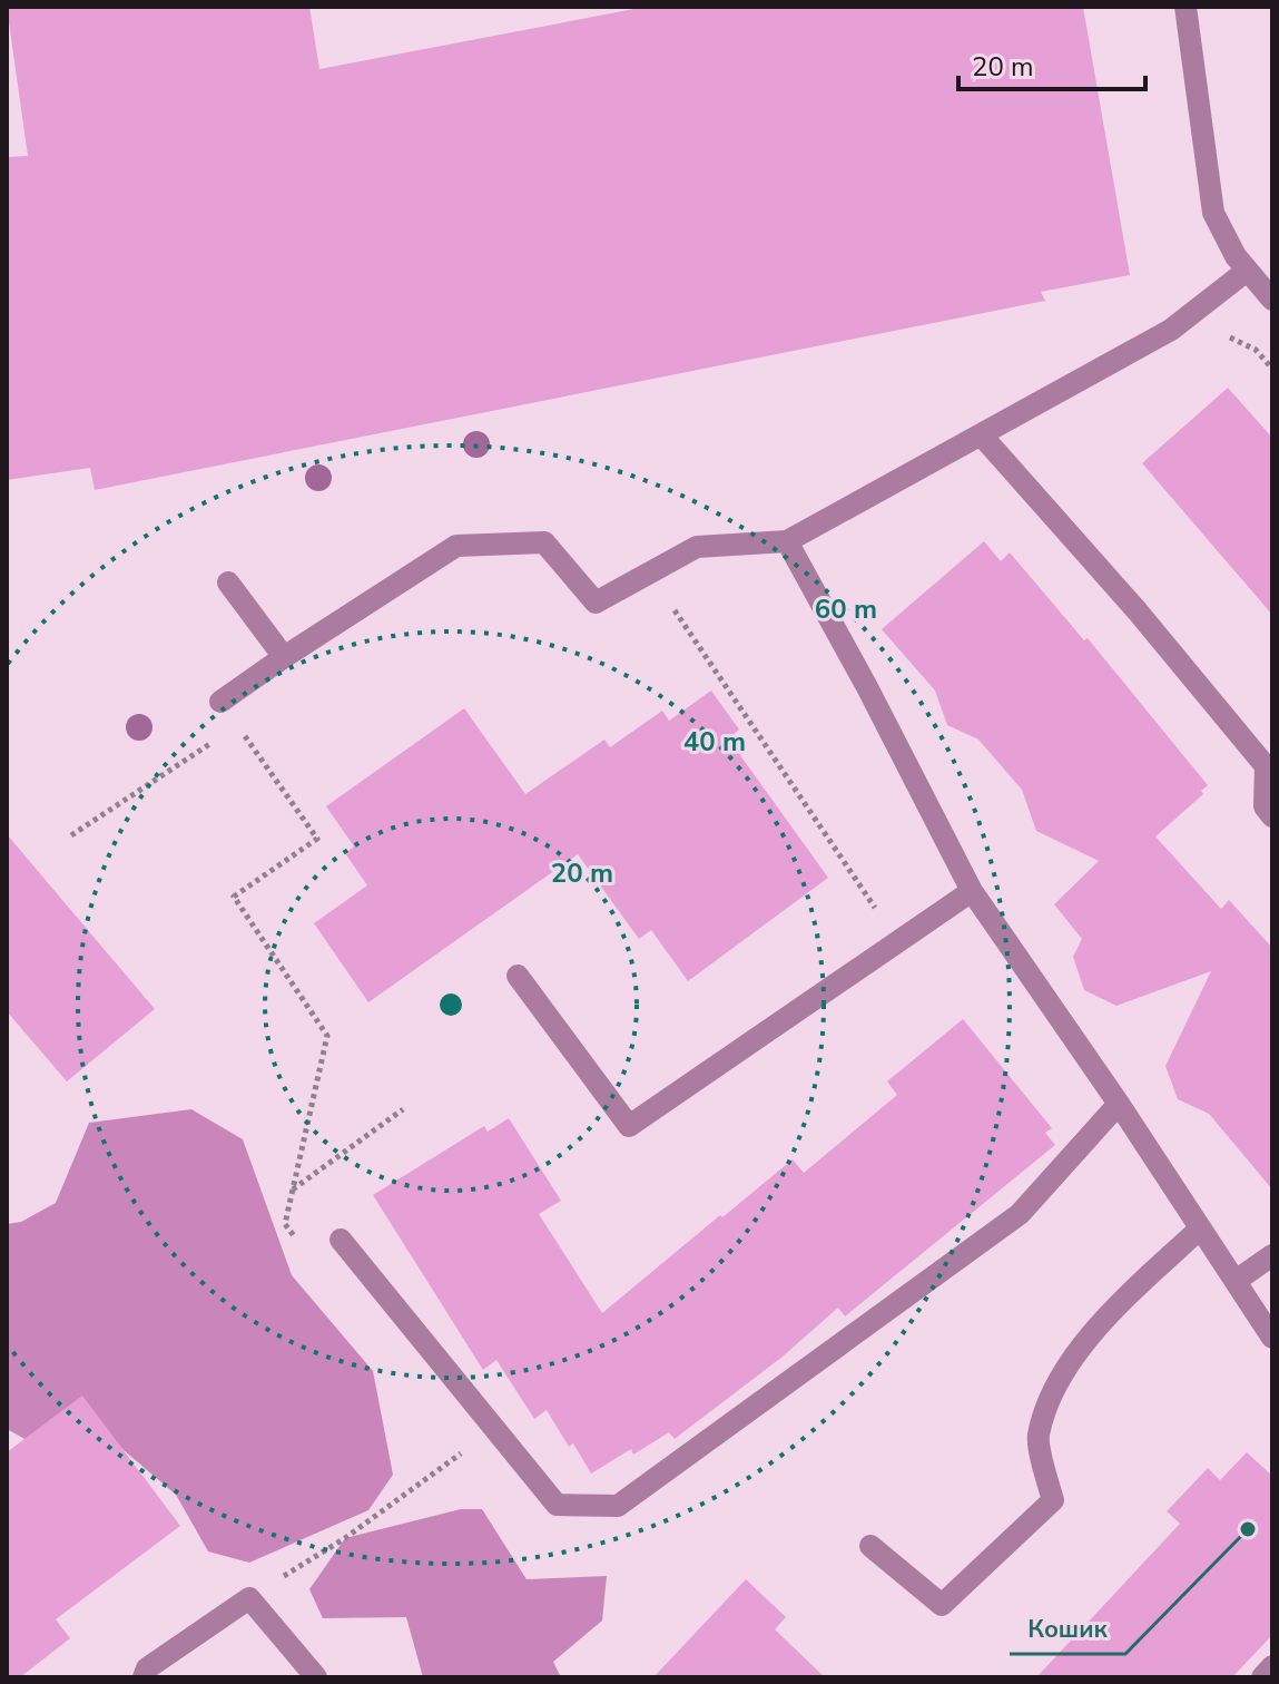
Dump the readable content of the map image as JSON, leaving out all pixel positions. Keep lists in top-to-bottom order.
{
  "places": ["Кошик"],
  "scale_bar": "20 m",
  "rings": ["60 m", "40 m", "20 m"]
}
